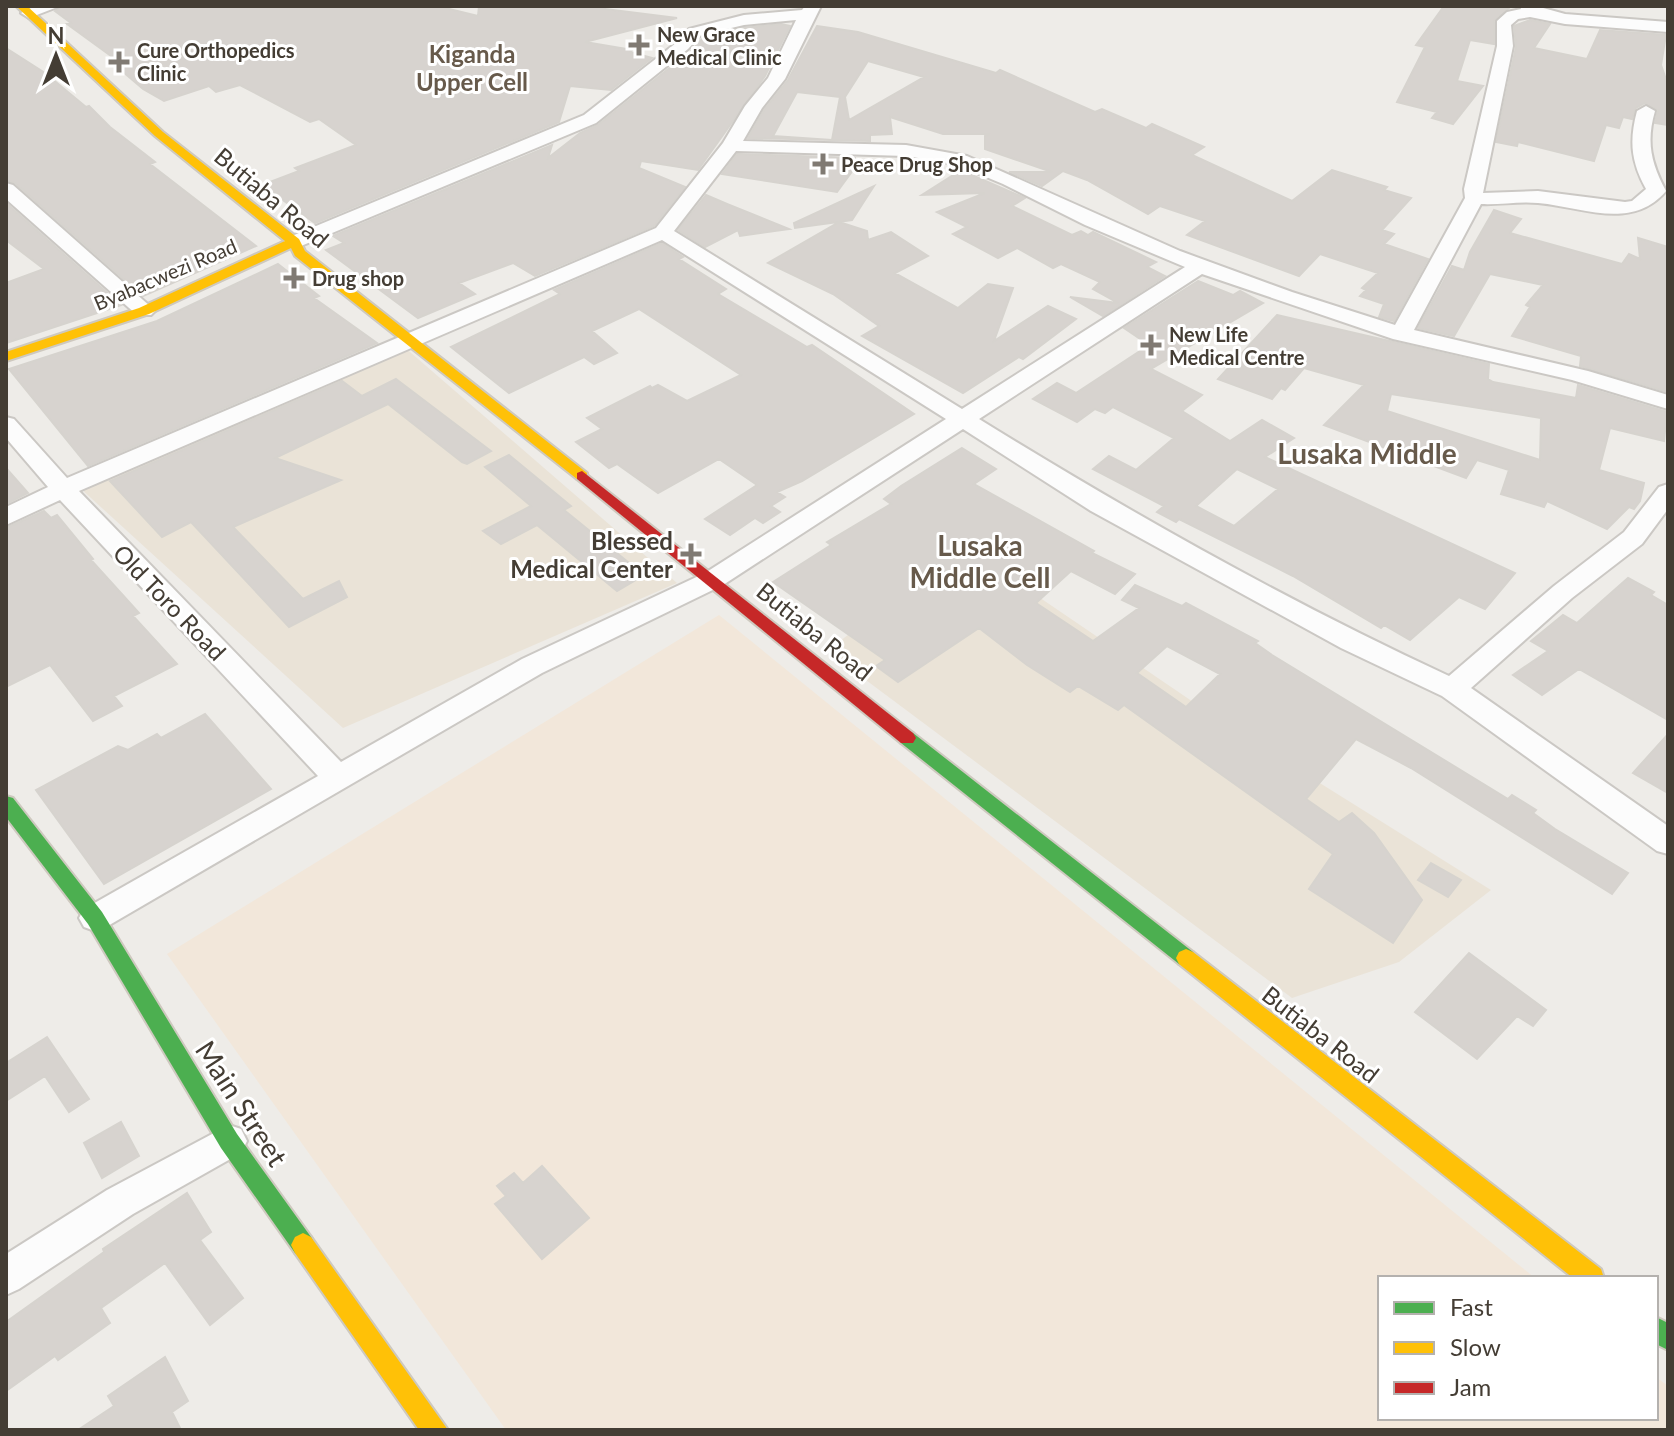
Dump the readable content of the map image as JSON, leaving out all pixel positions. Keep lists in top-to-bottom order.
{
  "streets": {
    "main road": ["Butiaba Road", "Byabacwezi Road", "Main Street"],
    "street": ["Old Toro Road"]
  },
  "crossings": [
    ["Butiaba Road", "Byabacwezi Road"]
  ],
  "districts": ["Kiganda Upper Cell", "Lusaka Middle", "Lusaka Middle Cell"],
  "places": {
    "health": [
      "New Grace Medical Clinic",
      "Cure Orthopedics Clinic",
      "Peace Drug Shop",
      "Drug shop",
      "New Life Medical Centre",
      "Blessed Medical Center"
    ]
  },
  "legend": ["Fast", "Slow", "Jam"],
  "north": "top"
}
